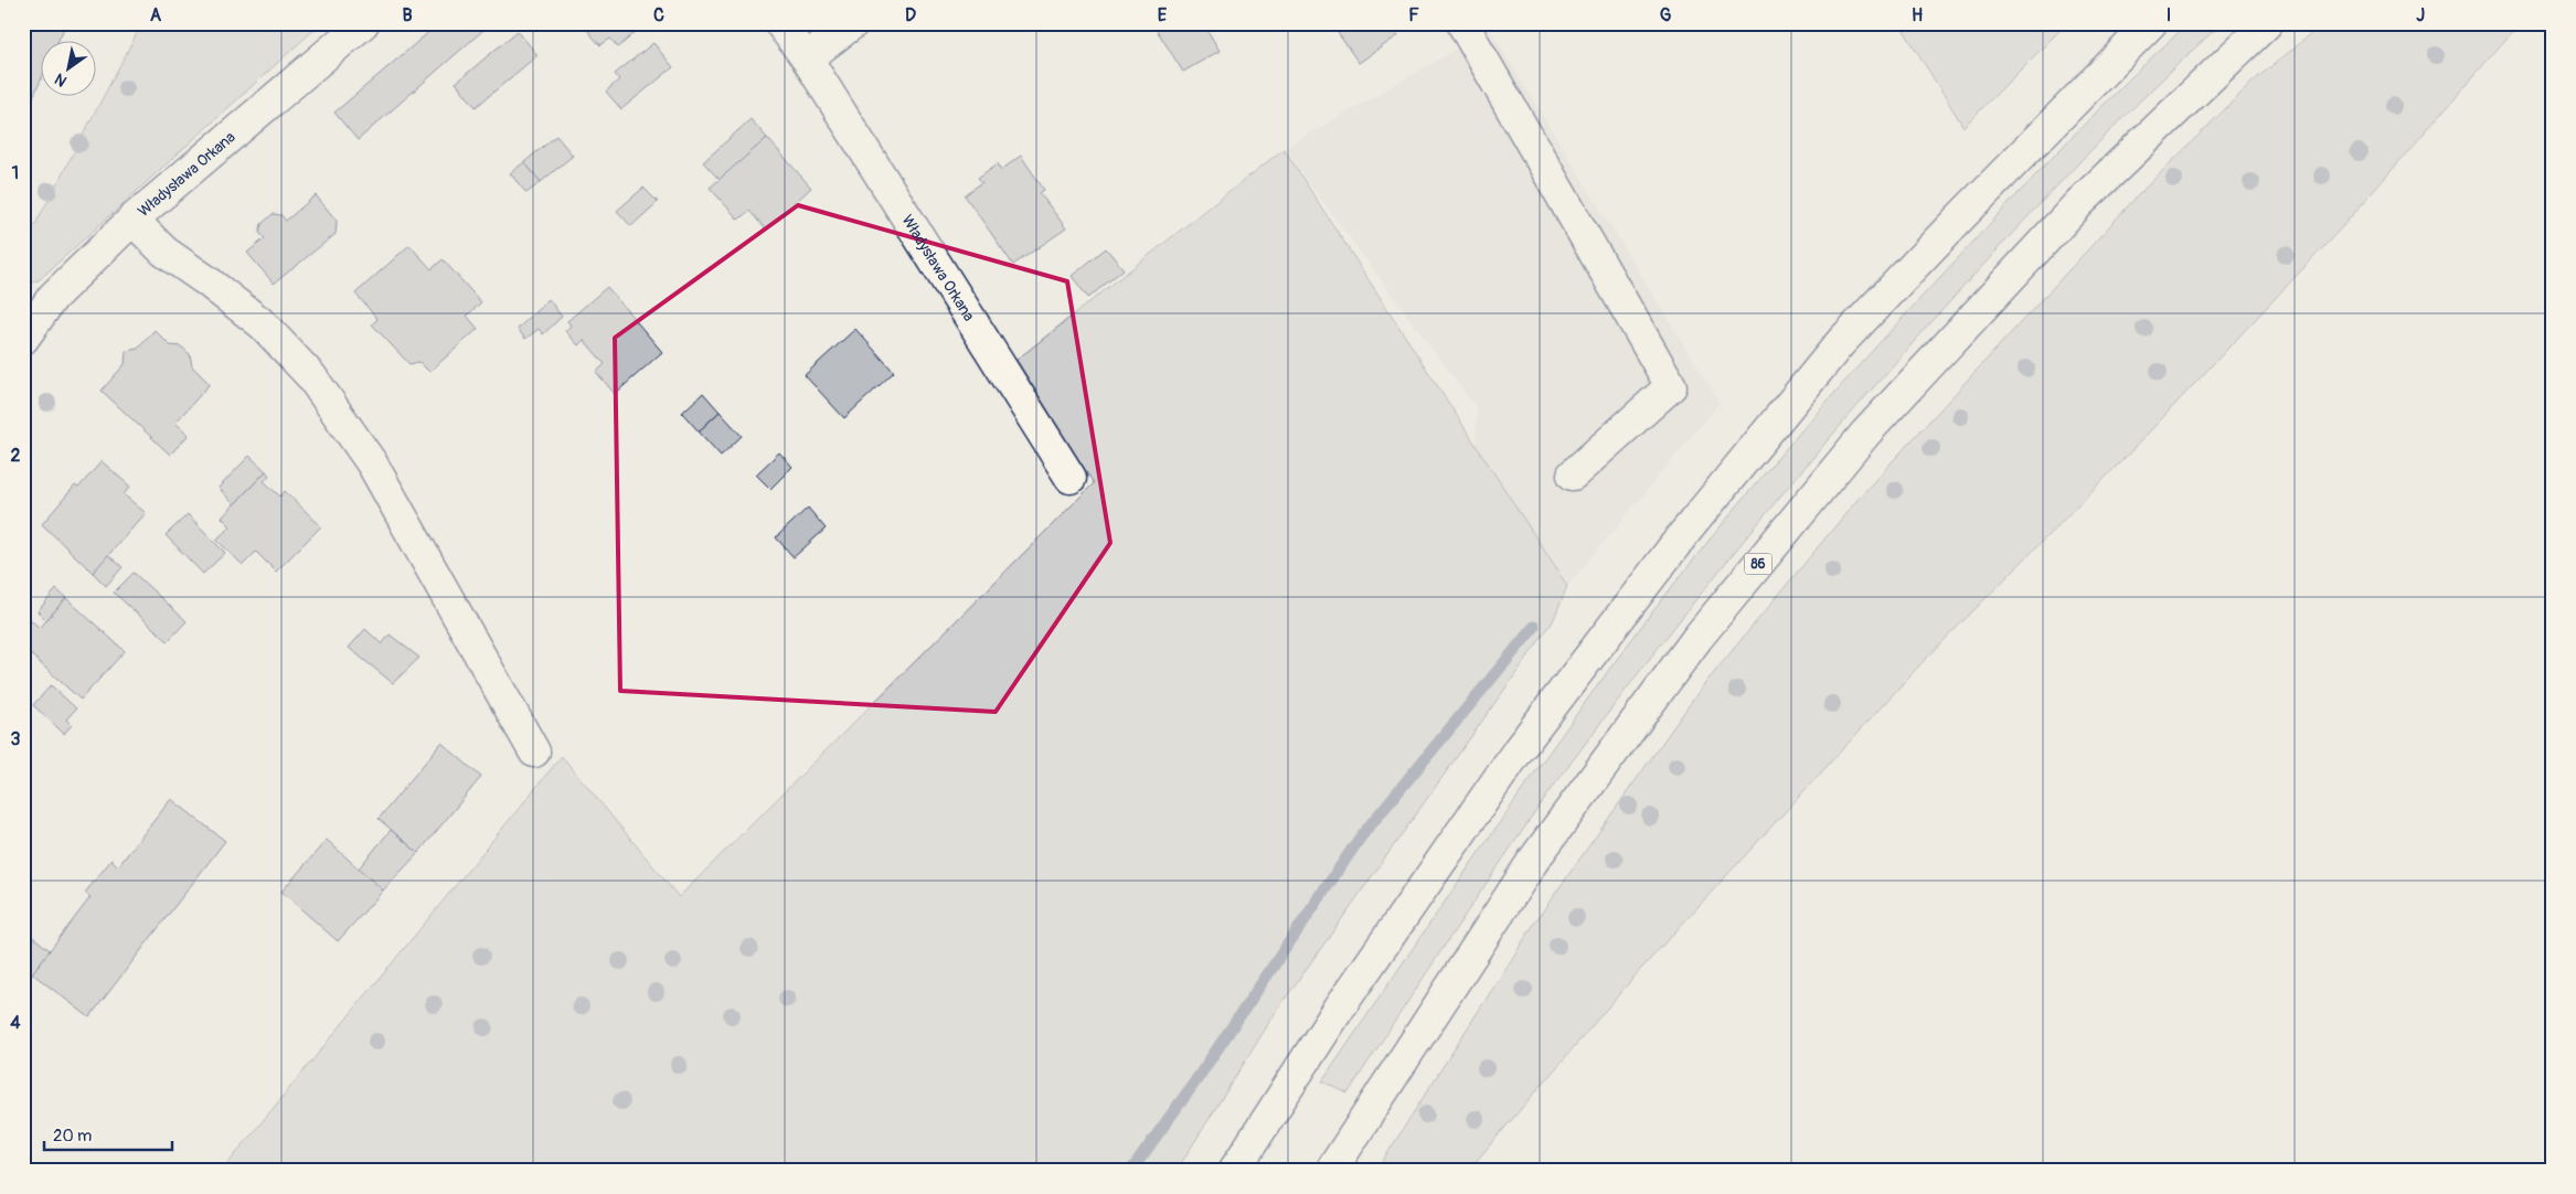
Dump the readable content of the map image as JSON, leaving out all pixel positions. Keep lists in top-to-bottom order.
{
  "streets": {
    "main road": ["Władysława Orkana", "86"]
  },
  "scale_bar": "20 m",
  "north": "bottom left",
  "grid": {
    "columns": [
      "A",
      "B",
      "C",
      "D",
      "E",
      "F",
      "G",
      "H",
      "I",
      "J"
    ],
    "rows": [
      "1",
      "2",
      "3",
      "4"
    ]
  }
}
